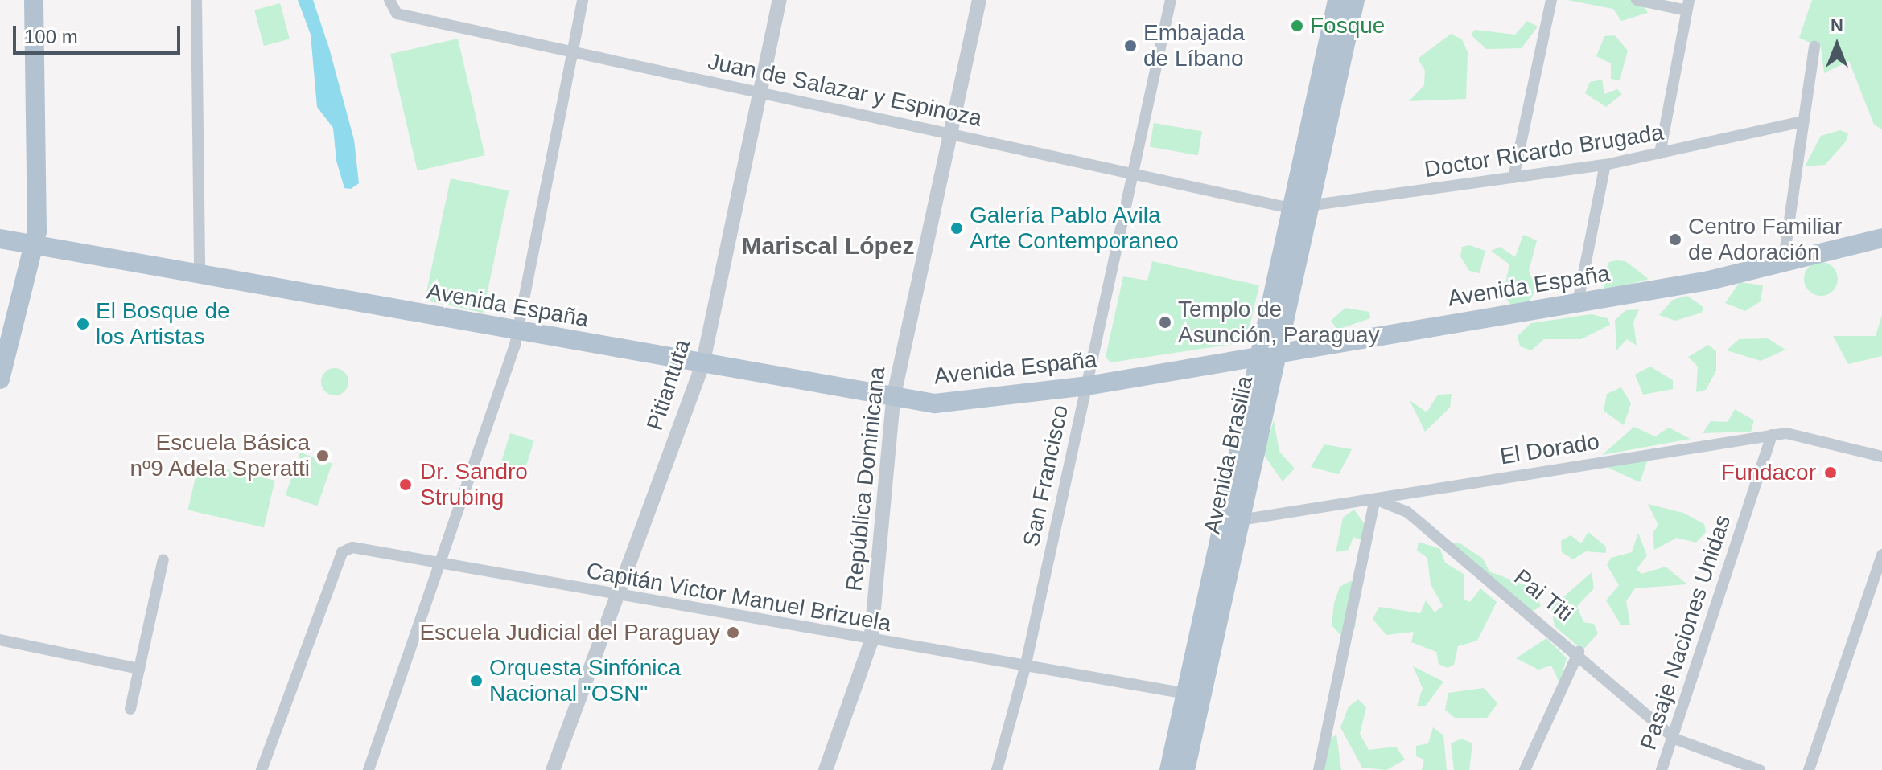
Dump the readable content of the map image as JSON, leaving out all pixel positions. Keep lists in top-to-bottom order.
{
  "streets": {
    "main road": ["Avenida España", "Avenida Brasilia"],
    "street": [
      "Juan de Salazar y Espinoza",
      "Doctor Ricardo Brugada",
      "Pitiantuta",
      "El Dorado",
      "San Francisco",
      "República Dominicana",
      "Pai Titi",
      "Capitán Victor Manuel Brizuela",
      "Pasaje Naciones Unidas"
    ]
  },
  "crossings": [
    ["Juan de Salazar y Espinoza", "Doctor Ricardo Brugada"],
    ["Juan de Salazar y Espinoza", "Pitiantuta"],
    ["Juan de Salazar y Espinoza", "Avenida Brasilia"],
    ["Juan de Salazar y Espinoza", "San Francisco"],
    ["Juan de Salazar y Espinoza", "República Dominicana"],
    ["Doctor Ricardo Brugada", "Avenida Brasilia"],
    ["Avenida España", "Pitiantuta"],
    ["Avenida España", "Avenida Brasilia"],
    ["Avenida España", "San Francisco"],
    ["Avenida España", "República Dominicana"],
    ["Pitiantuta", "Capitán Victor Manuel Brizuela"],
    ["El Dorado", "Avenida Brasilia"],
    ["El Dorado", "Pai Titi"],
    ["El Dorado", "Pasaje Naciones Unidas"],
    ["Avenida Brasilia", "Capitán Victor Manuel Brizuela"],
    ["San Francisco", "Capitán Victor Manuel Brizuela"],
    ["República Dominicana", "Capitán Victor Manuel Brizuela"],
    ["Pai Titi", "Pasaje Naciones Unidas"]
  ],
  "districts": ["Mariscal López"],
  "places": [
    "Fosque",
    "Embajada de Líbano",
    "Galería Pablo Avila Arte Contemporaneo",
    "Centro Familiar de Adoración",
    "Templo de Asunción, Paraguay",
    "El Bosque de los Artistas",
    "Escuela Básica nº9 Adela Speratti",
    "Fundacor",
    "Dr. Sandro Strubing",
    "Escuela Judicial del Paraguay",
    "Orquesta Sinfónica Nacional \"OSN\""
  ],
  "scale_bar": "100 m",
  "north": "top"
}
